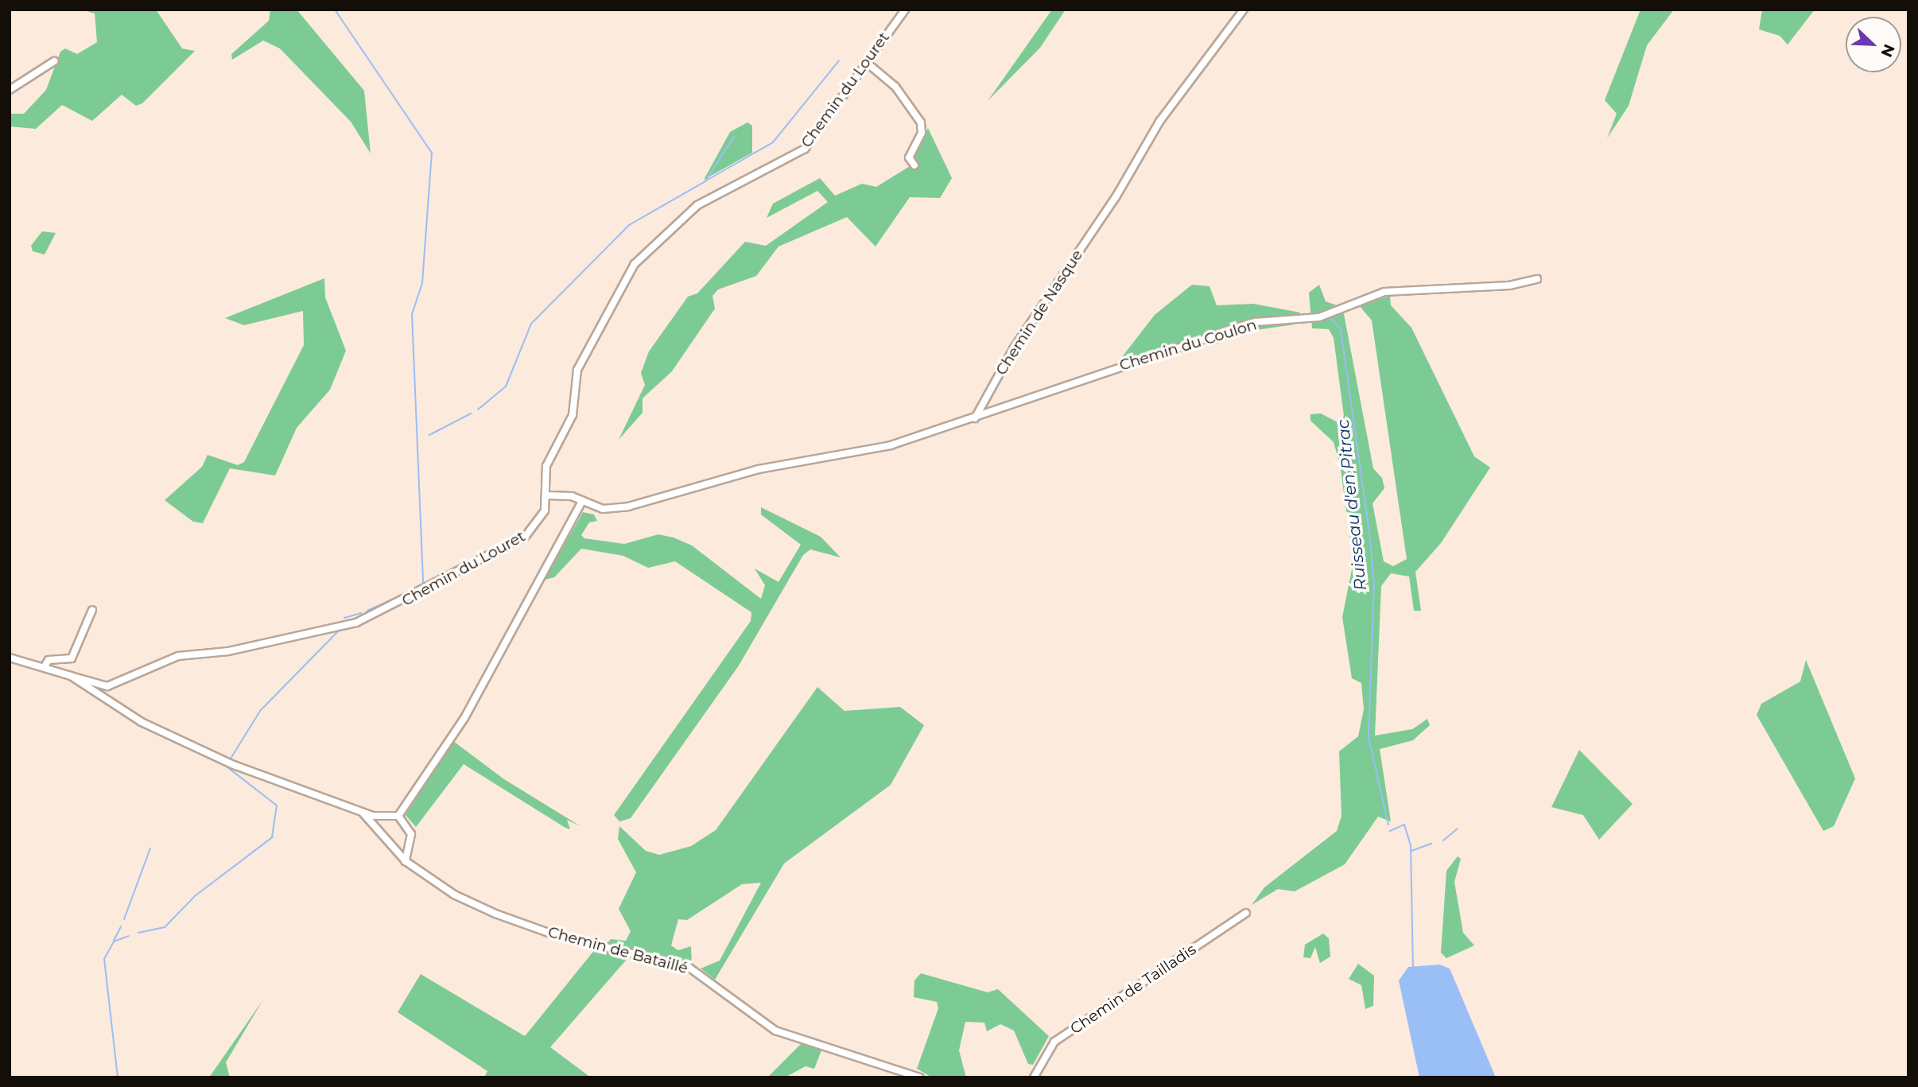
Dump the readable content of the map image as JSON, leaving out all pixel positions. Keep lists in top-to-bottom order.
{
  "streets": {
    "street": [
      "Chemin du Louret",
      "Chemin de Nasque",
      "Chemin du Coulon",
      "Chemin de Bataillé",
      "Chemin de Tailladis"
    ]
  },
  "crossings": [
    ["Chemin du Louret", "Chemin de Bataillé"],
    ["Chemin de Nasque", "Chemin du Coulon"]
  ],
  "water": ["Ruisseau d'en Pitrac"],
  "north": "bottom right"
}
